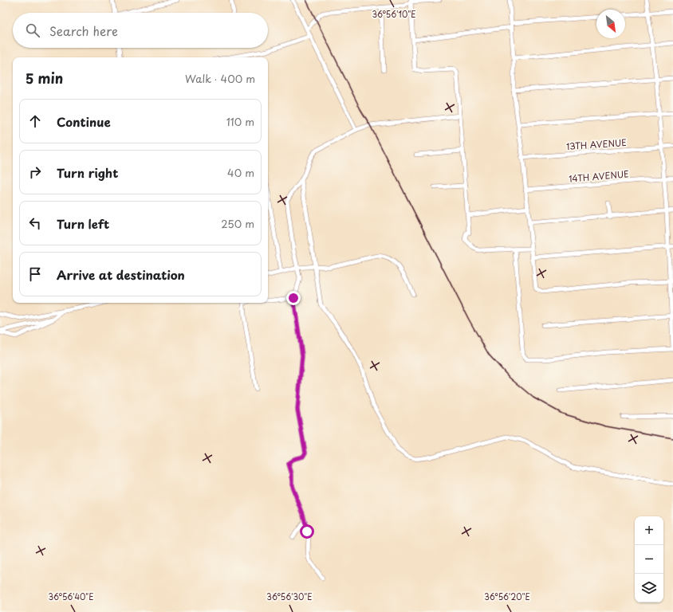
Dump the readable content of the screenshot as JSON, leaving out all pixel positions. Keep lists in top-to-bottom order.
{
  "streets": {
    "street": ["13TH AVENUE", "14TH AVENUE"]
  },
  "north": "bottom right",
  "page": {
    "search": "Search here",
    "heading": ["5 min", "Walk · 400 m"],
    "list": [
      ["Continue", "110 m"],
      ["Turn right", "40 m"],
      ["Turn left", "250 m"],
      "Arrive at destination"
    ],
    "map_buttons": ["+", "−"]
  },
  "coordinates": [
    "36°56'10\"E",
    "36°56'40\"E",
    "36°56'30\"E",
    "36°56'20\"E"
  ]
}
